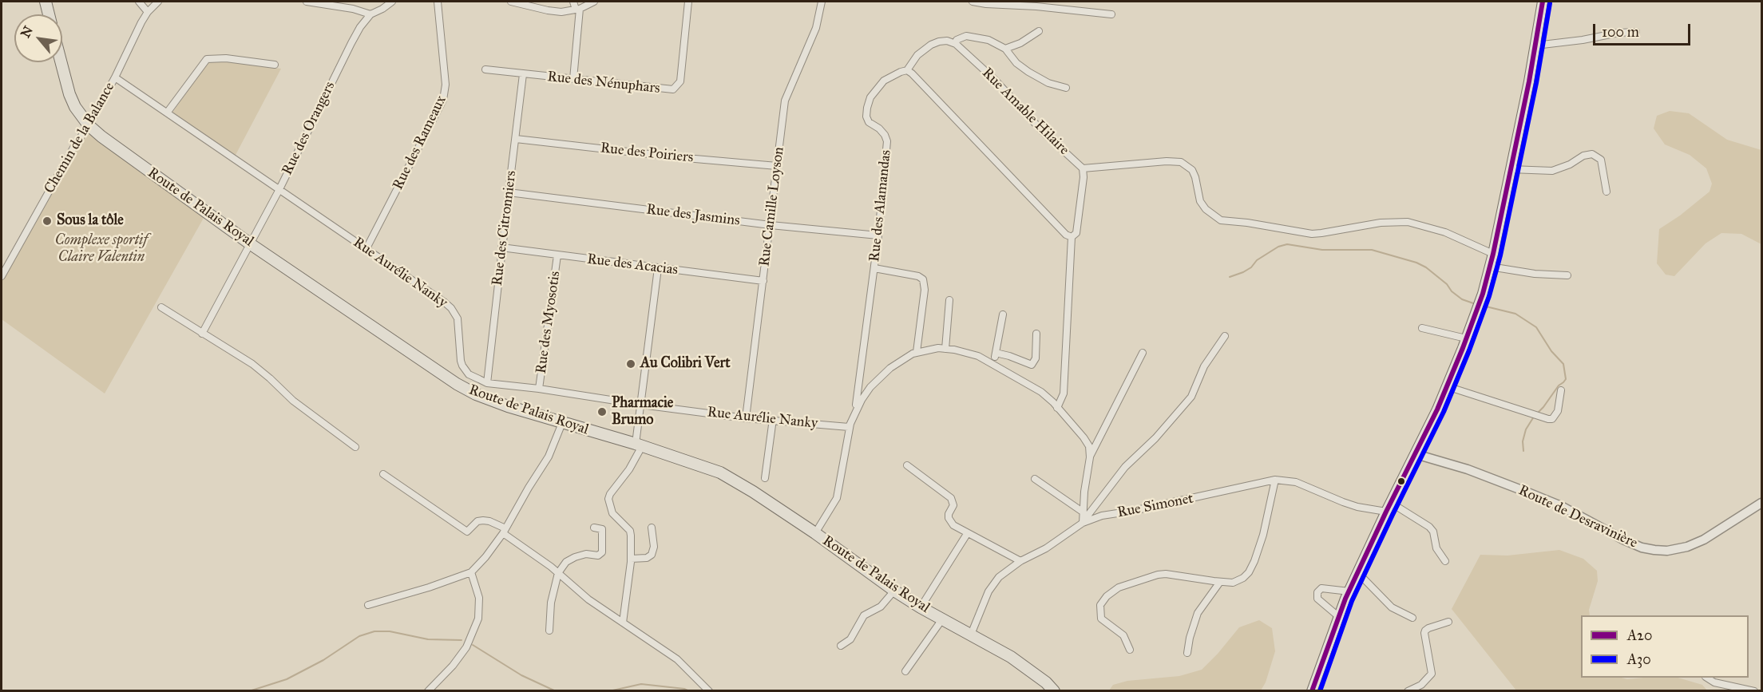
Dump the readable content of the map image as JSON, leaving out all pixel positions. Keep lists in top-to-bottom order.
{
  "streets": {
    "main road": ["Route de Palais Royal"],
    "street": [
      "Rue des Nénuphars",
      "Rue Amable Hilaire",
      "Rue des Orangers",
      "Chemin de la Balance",
      "Rue des Rameaux",
      "Rue des Poiriers",
      "Rue des Alamandas",
      "Rue Camille Loyson",
      "Rue des Jasmins",
      "Rue des Citronniers",
      "Rue des Acacias",
      "Rue Aurélie Nanky",
      "Rue des Myosotis",
      "Rue Simonet",
      "Route de Desravinière"
    ]
  },
  "crossings": [
    ["Rue des Nénuphars", "Rue des Citronniers"],
    ["Rue des Orangers", "Route de Palais Royal"],
    ["Rue des Orangers", "Rue Aurélie Nanky"],
    ["Chemin de la Balance", "Route de Palais Royal"],
    ["Chemin de la Balance", "Rue Aurélie Nanky"],
    ["Rue des Rameaux", "Rue Aurélie Nanky"],
    ["Rue des Poiriers", "Rue Camille Loyson"],
    ["Rue des Poiriers", "Rue des Citronniers"],
    ["Rue des Alamandas", "Route de Palais Royal"],
    ["Rue des Alamandas", "Rue des Jasmins"],
    ["Rue des Alamandas", "Rue Aurélie Nanky"],
    ["Rue Camille Loyson", "Rue des Jasmins"],
    ["Rue Camille Loyson", "Rue des Acacias"],
    ["Rue Camille Loyson", "Rue Aurélie Nanky"],
    ["Route de Palais Royal", "Rue Simonet"],
    ["Rue des Jasmins", "Rue des Citronniers"],
    ["Rue des Citronniers", "Rue des Acacias"],
    ["Rue des Citronniers", "Rue Aurélie Nanky"],
    ["Rue des Acacias", "Rue des Myosotis"],
    ["Rue Aurélie Nanky", "Rue des Myosotis"]
  ],
  "parks": ["Complexe sportif Claire Valentin"],
  "places": ["Sous la tôle", "Au Colibri Vert", "Pharmacie Brumo"],
  "lines": ["transit line A20", "transit line A30"],
  "legend": ["A20", "A30"],
  "scale_bar": "100 m",
  "north": "top left"
}
